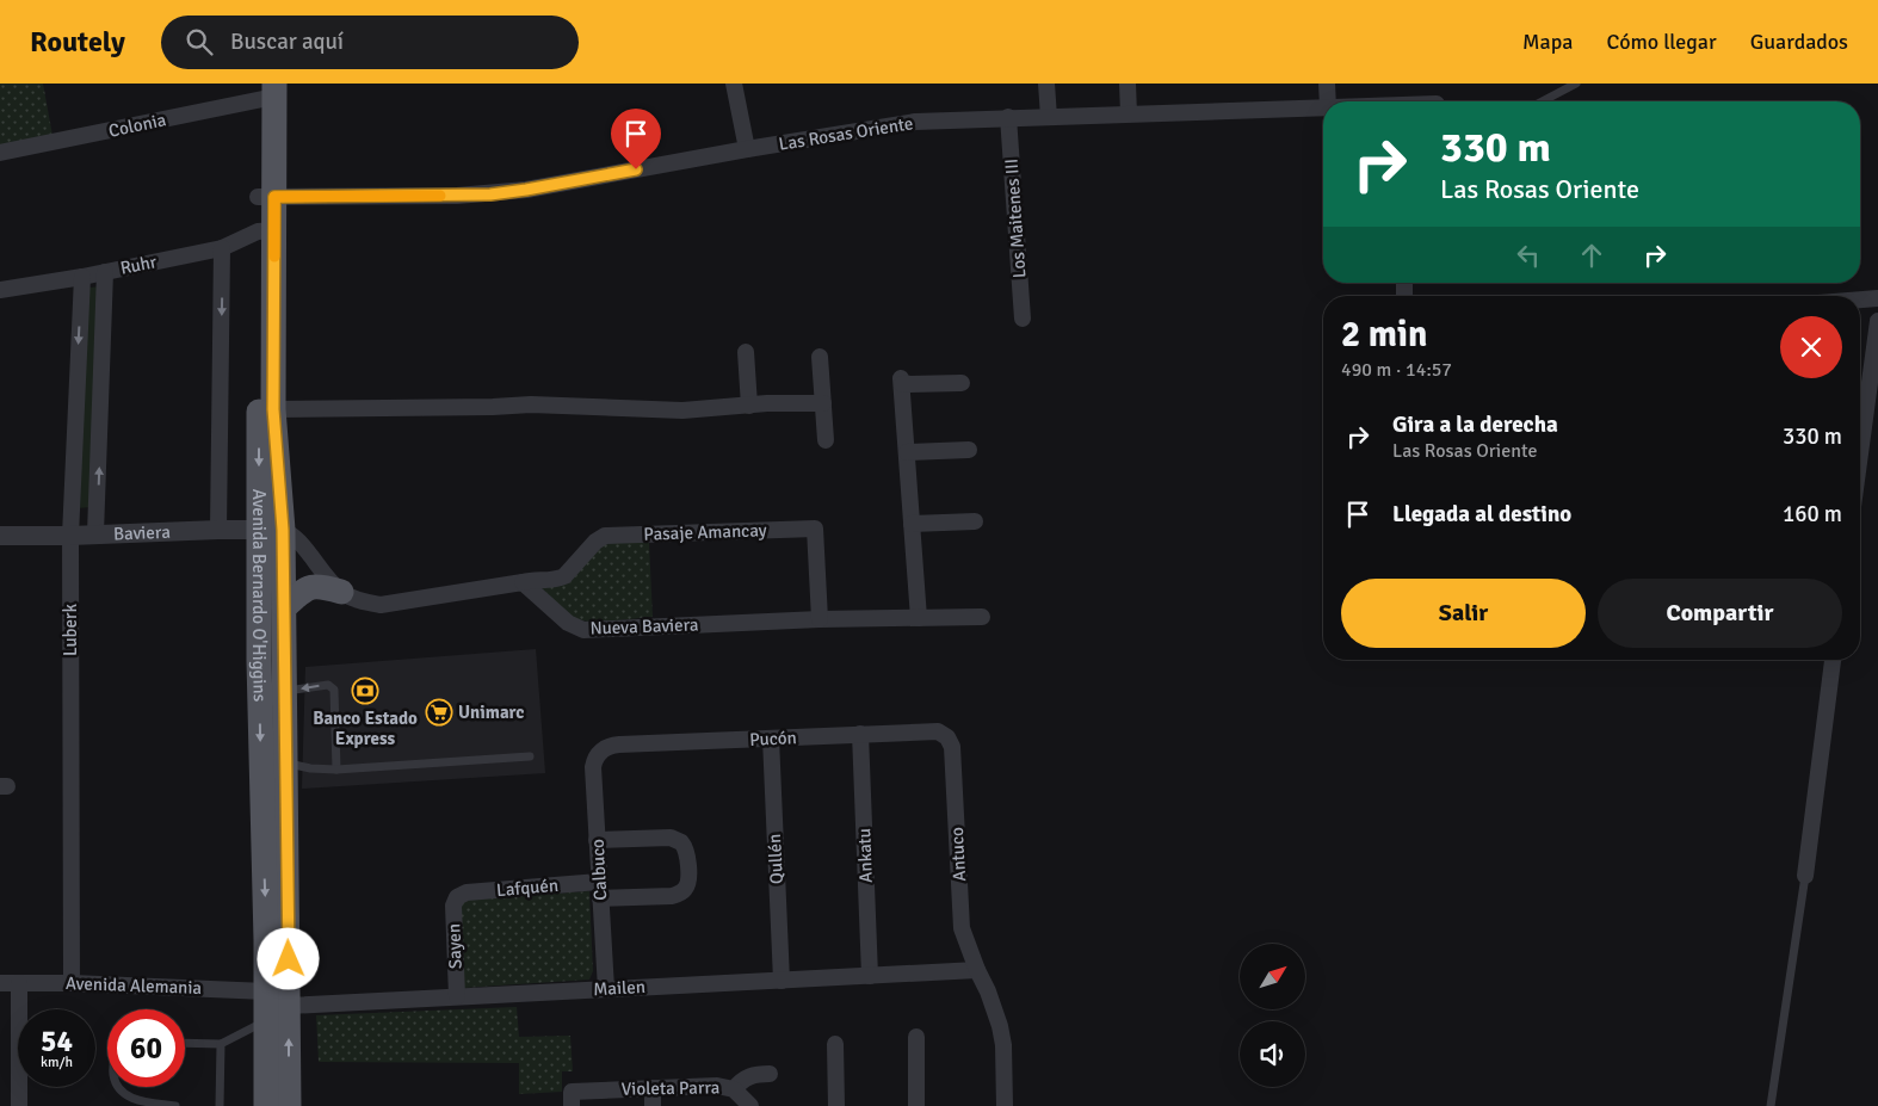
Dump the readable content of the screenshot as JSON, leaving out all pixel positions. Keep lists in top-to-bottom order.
{
  "streets": {
    "main road": ["Avenida Bernardo O'Higgins"],
    "street": [
      "Colonia",
      "Las Rosas Oriente",
      "Los Maitenes III",
      "Ruhr",
      "Baviera",
      "Pasaje Amancay",
      "Nueva Baviera",
      "Luberk",
      "Pucón",
      "Antuco",
      "Ankatu",
      "Qullén",
      "Calbuco",
      "Lafquén",
      "Sayen",
      "Avenida Alemania",
      "Mailen",
      "Violeta Parra"
    ]
  },
  "crossings": [
    ["Colonia", "Avenida Bernardo O'Higgins"],
    ["Las Rosas Oriente", "Los Maitenes III"],
    ["Las Rosas Oriente", "Avenida Bernardo O'Higgins"],
    ["Ruhr", "Avenida Bernardo O'Higgins"],
    ["Ruhr", "Luberk"],
    ["Baviera", "Avenida Bernardo O'Higgins"],
    ["Baviera", "Luberk"],
    ["Pasaje Amancay", "Nueva Baviera"],
    ["Avenida Bernardo O'Higgins", "Avenida Alemania"],
    ["Avenida Bernardo O'Higgins", "Mailen"],
    ["Luberk", "Avenida Alemania"],
    ["Pucón", "Antuco"],
    ["Pucón", "Ankatu"],
    ["Pucón", "Qullén"],
    ["Pucón", "Calbuco"],
    ["Antuco", "Mailen"],
    ["Ankatu", "Mailen"],
    ["Qullén", "Mailen"],
    ["Calbuco", "Lafquén"],
    ["Calbuco", "Mailen"],
    ["Lafquén", "Sayen"],
    ["Sayen", "Mailen"]
  ],
  "places": {
    "bank": ["Banco Estado Express"],
    "supermarket": ["Unimarc"]
  },
  "north": "top right",
  "page": {
    "header": "Routely",
    "search": "Buscar aquí",
    "nav": ["Mapa", "Cómo llegar", "Guardados"],
    "turn": ["330 m", "Las Rosas Oriente"],
    "heading": ["2 min", "490 m · 14:57"],
    "list": [
      {
        "name": "Gira a la derecha",
        "note": "Las Rosas Oriente",
        "value": "330 m"
      },
      {
        "name": "Llegada al destino",
        "value": "160 m"
      }
    ],
    "buttons": ["Salir", "Compartir"],
    "speed": "54 km/h",
    "limit": "60"
  }
}
